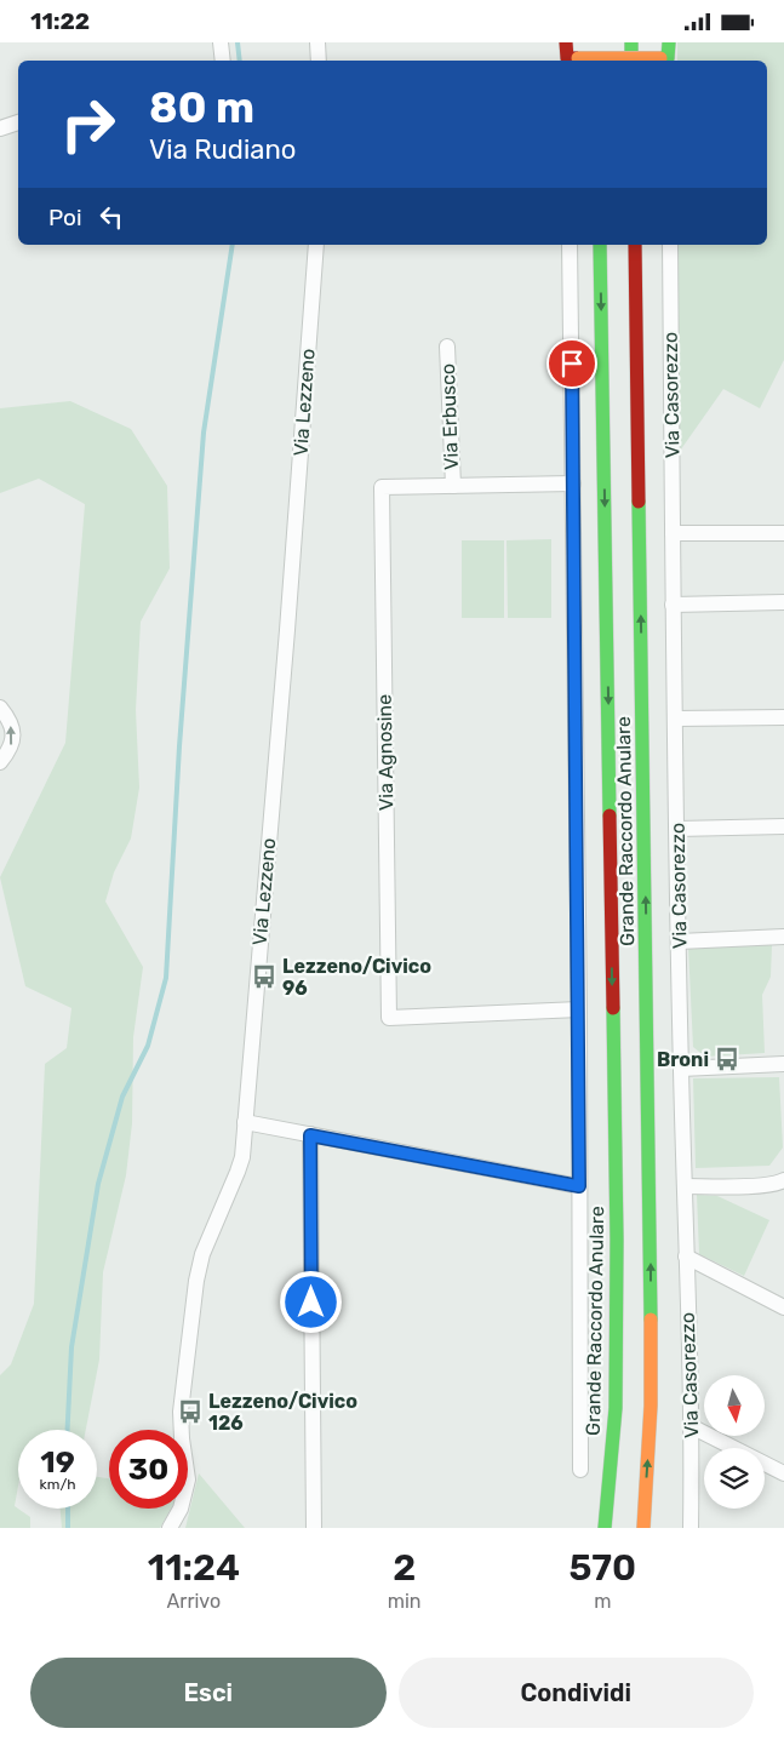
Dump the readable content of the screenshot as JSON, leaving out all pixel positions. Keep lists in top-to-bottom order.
{
  "streets": {
    "main road": ["Grande Raccordo Anulare"],
    "street": [
      "Via Casorezzo",
      "Via Lezzeno",
      "Via Erbusco",
      "Via Agnosine"
    ]
  },
  "crossings": [
    ["Via Erbusco", "Via Agnosine"]
  ],
  "places": {
    "bus stop": ["Lezzeno/Civico 96", "Broni", "Lezzeno/Civico 126"]
  },
  "north": "bottom",
  "page": {
    "status": "11:22",
    "turn": ["80 m", "Via Rudiano"],
    "then": "Poi",
    "speed": "19 km/h",
    "limit": "30",
    "eta": [
      "11:24",
      "Arrivo",
      "2",
      "min",
      "570",
      "m"
    ],
    "buttons": ["Esci", "Condividi"]
  }
}
